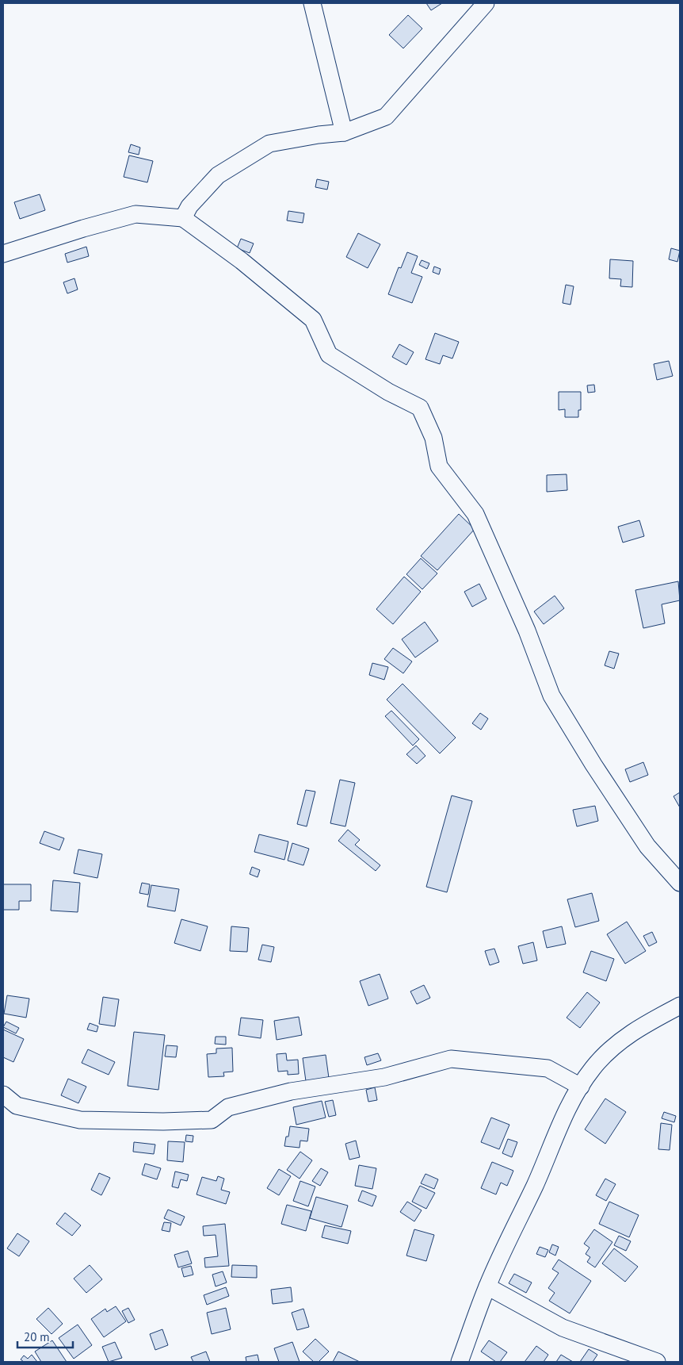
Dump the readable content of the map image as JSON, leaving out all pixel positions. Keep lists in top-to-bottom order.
{
  "scale_bar": "20 m"
}
